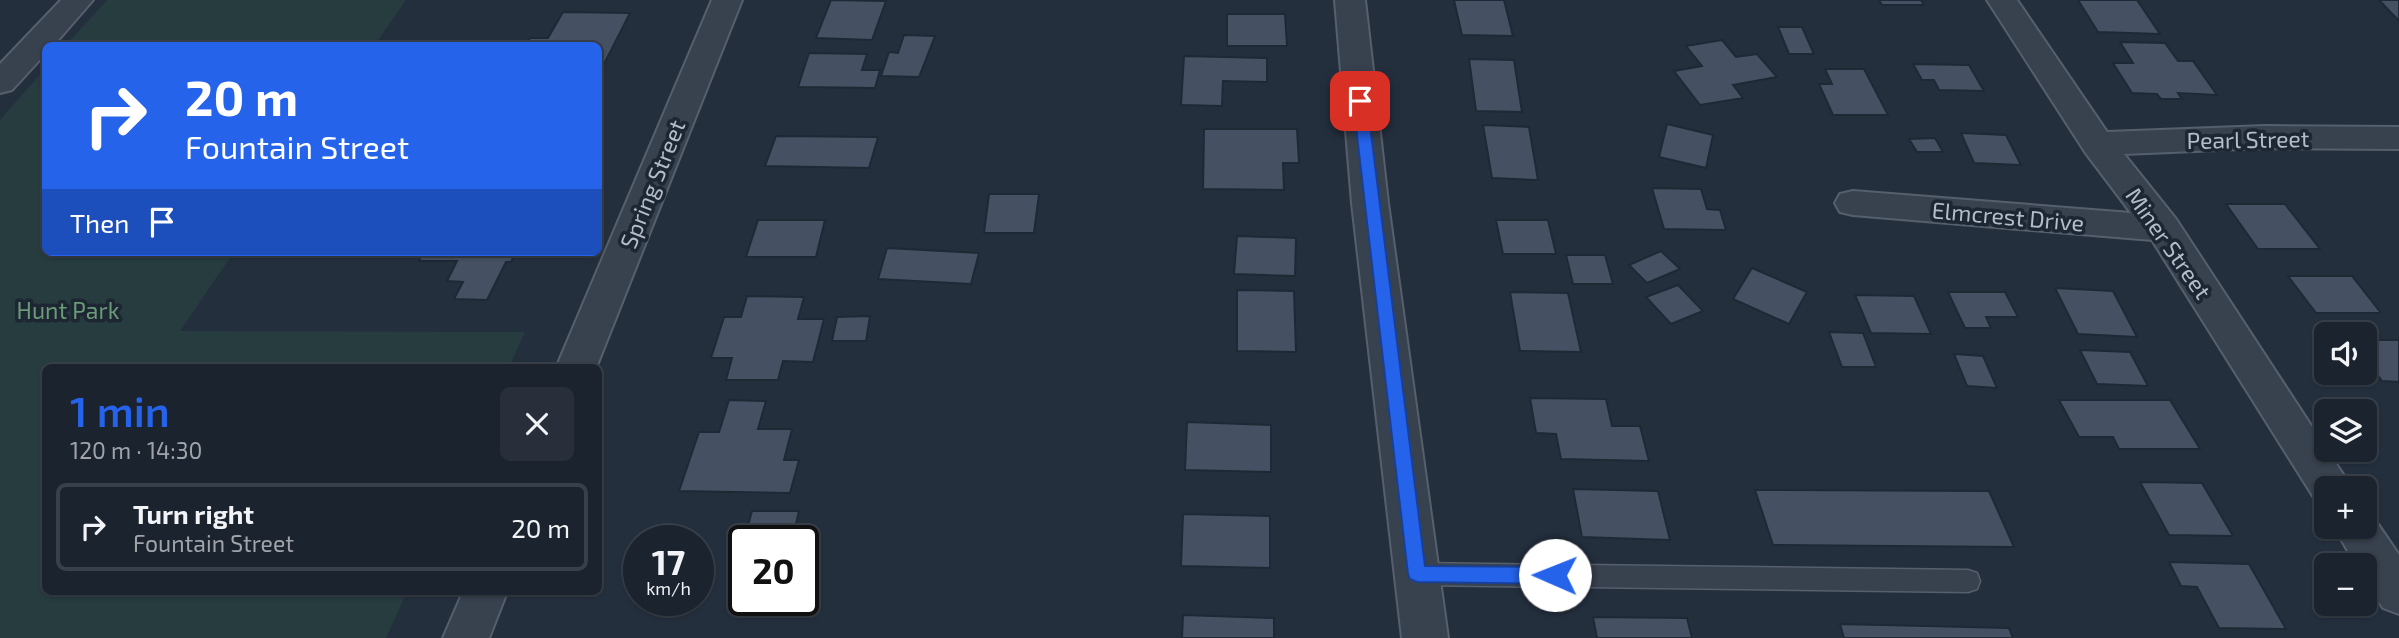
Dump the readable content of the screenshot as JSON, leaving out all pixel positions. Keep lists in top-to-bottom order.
{
  "streets": {
    "street": [
      "Pearl Street",
      "Spring Street",
      "Elmcrest Drive",
      "Miner Street"
    ]
  },
  "crossings": [
    ["Pearl Street", "Miner Street"],
    ["Elmcrest Drive", "Miner Street"]
  ],
  "parks": ["Hunt Park"],
  "page": {
    "turn": ["20 m", "Fountain Street"],
    "then": "Then",
    "map_buttons": ["+", "−"],
    "heading": ["1 min", "120 m · 14:30"],
    "list": [
      {
        "name": "Turn right",
        "note": "Fountain Street",
        "value": "20 m"
      }
    ],
    "speed": "17 km/h",
    "limit": "20"
  }
}
